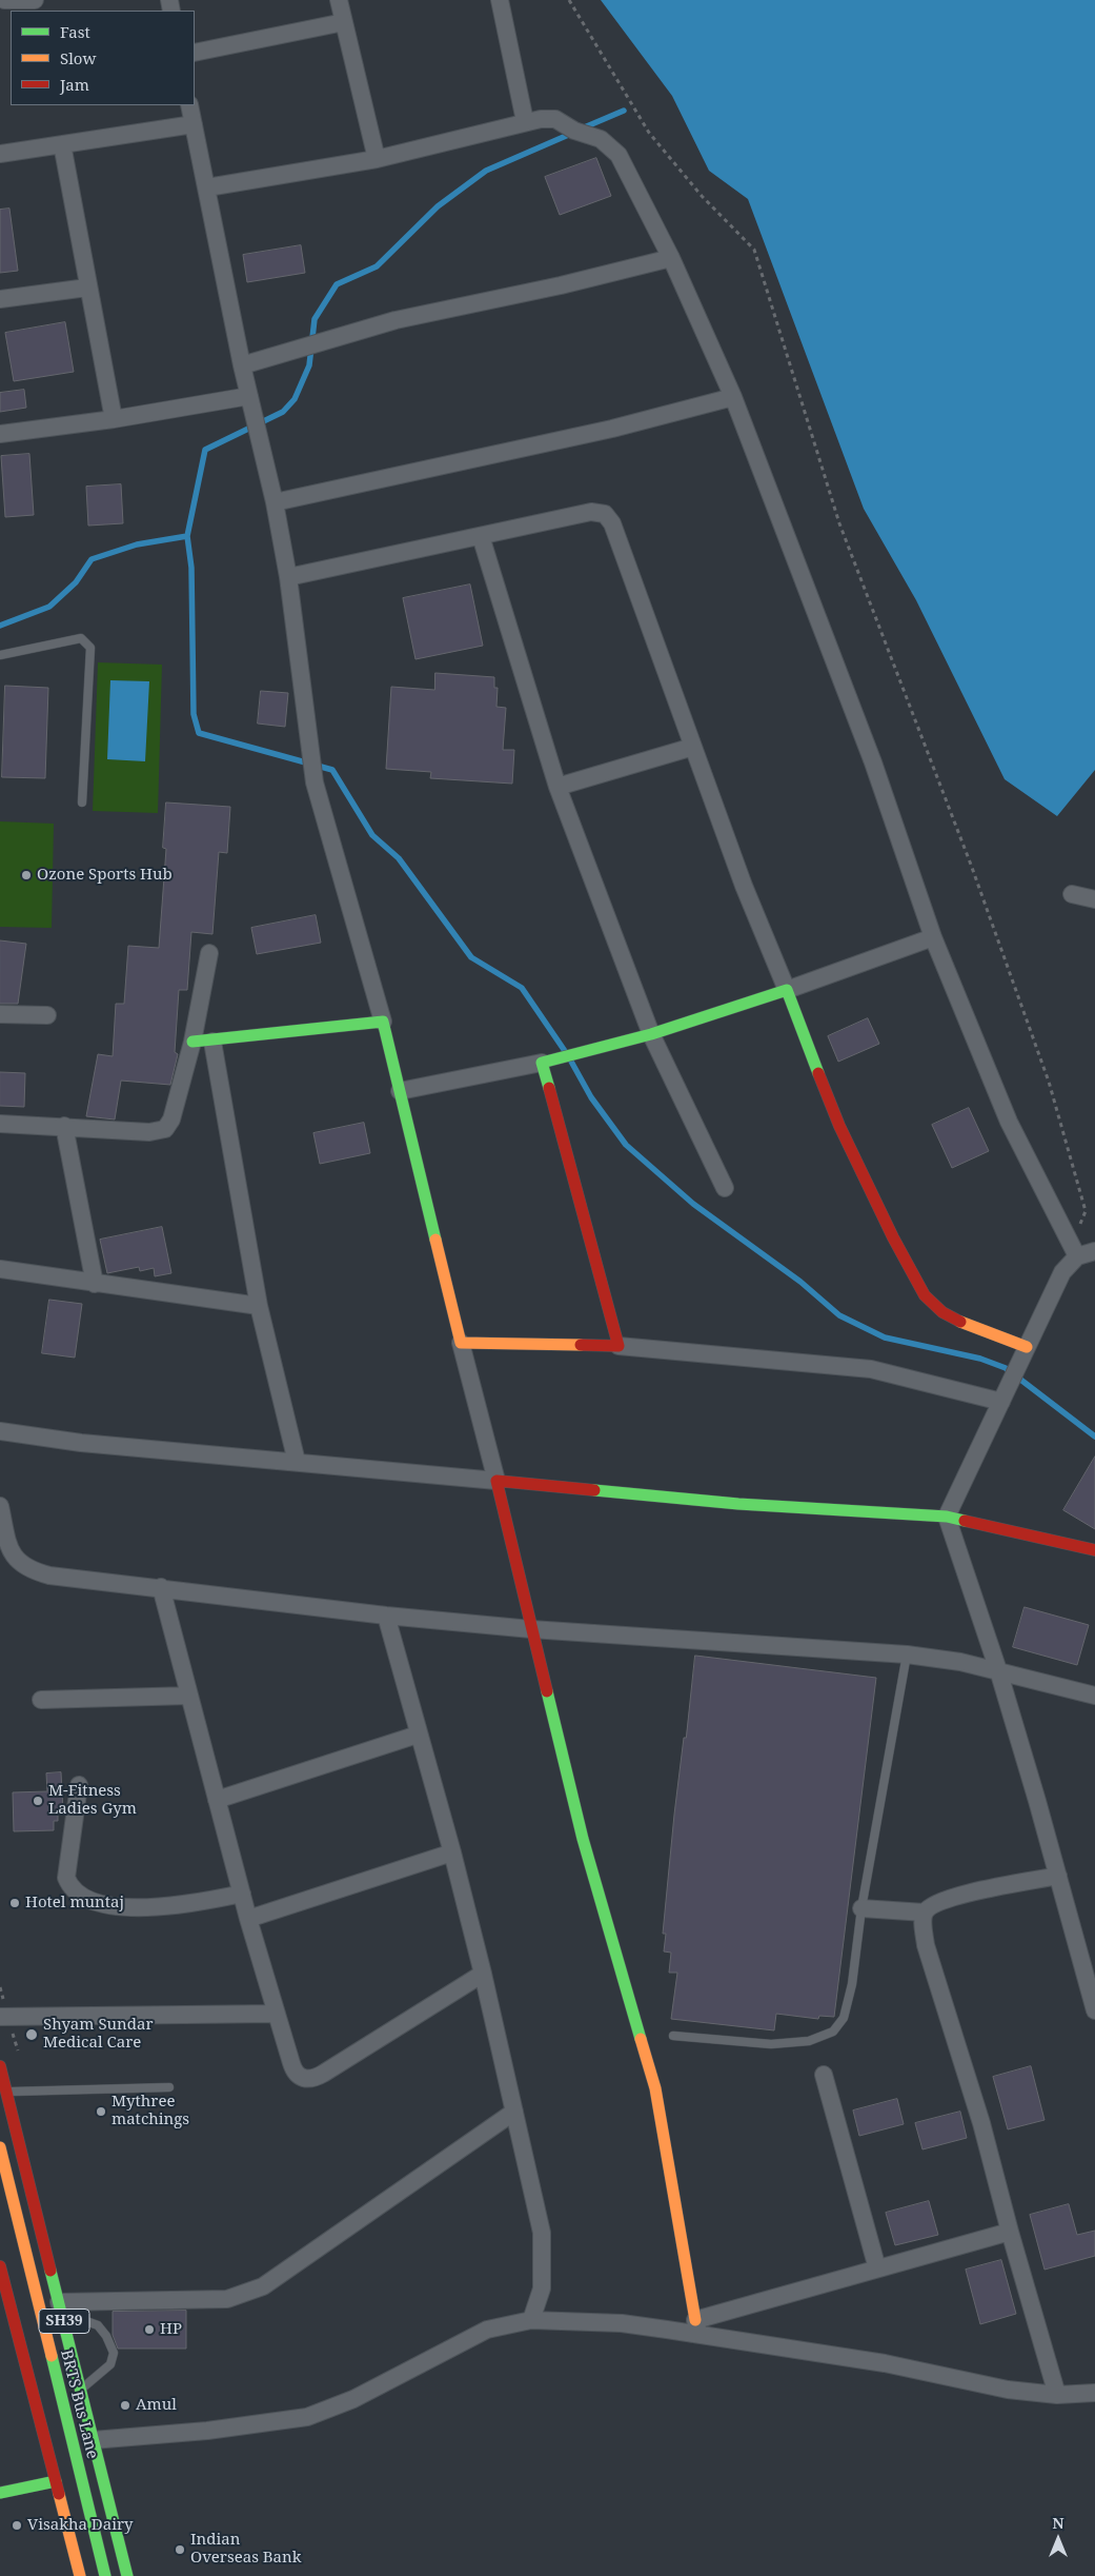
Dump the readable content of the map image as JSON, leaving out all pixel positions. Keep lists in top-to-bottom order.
{
  "streets": {
    "street": ["SH39", "BRTS Bus Lane"]
  },
  "places": [
    "Ozone Sports Hub",
    "M-Fitness Ladies Gym",
    "Hotel muntaj",
    "Shyam Sundar Medical Care",
    "Mythree matchings",
    "HP",
    "Amul",
    "Visakha Dairy",
    "Indian Overseas Bank"
  ],
  "legend": ["Fast", "Slow", "Jam"],
  "north": "top"
}
